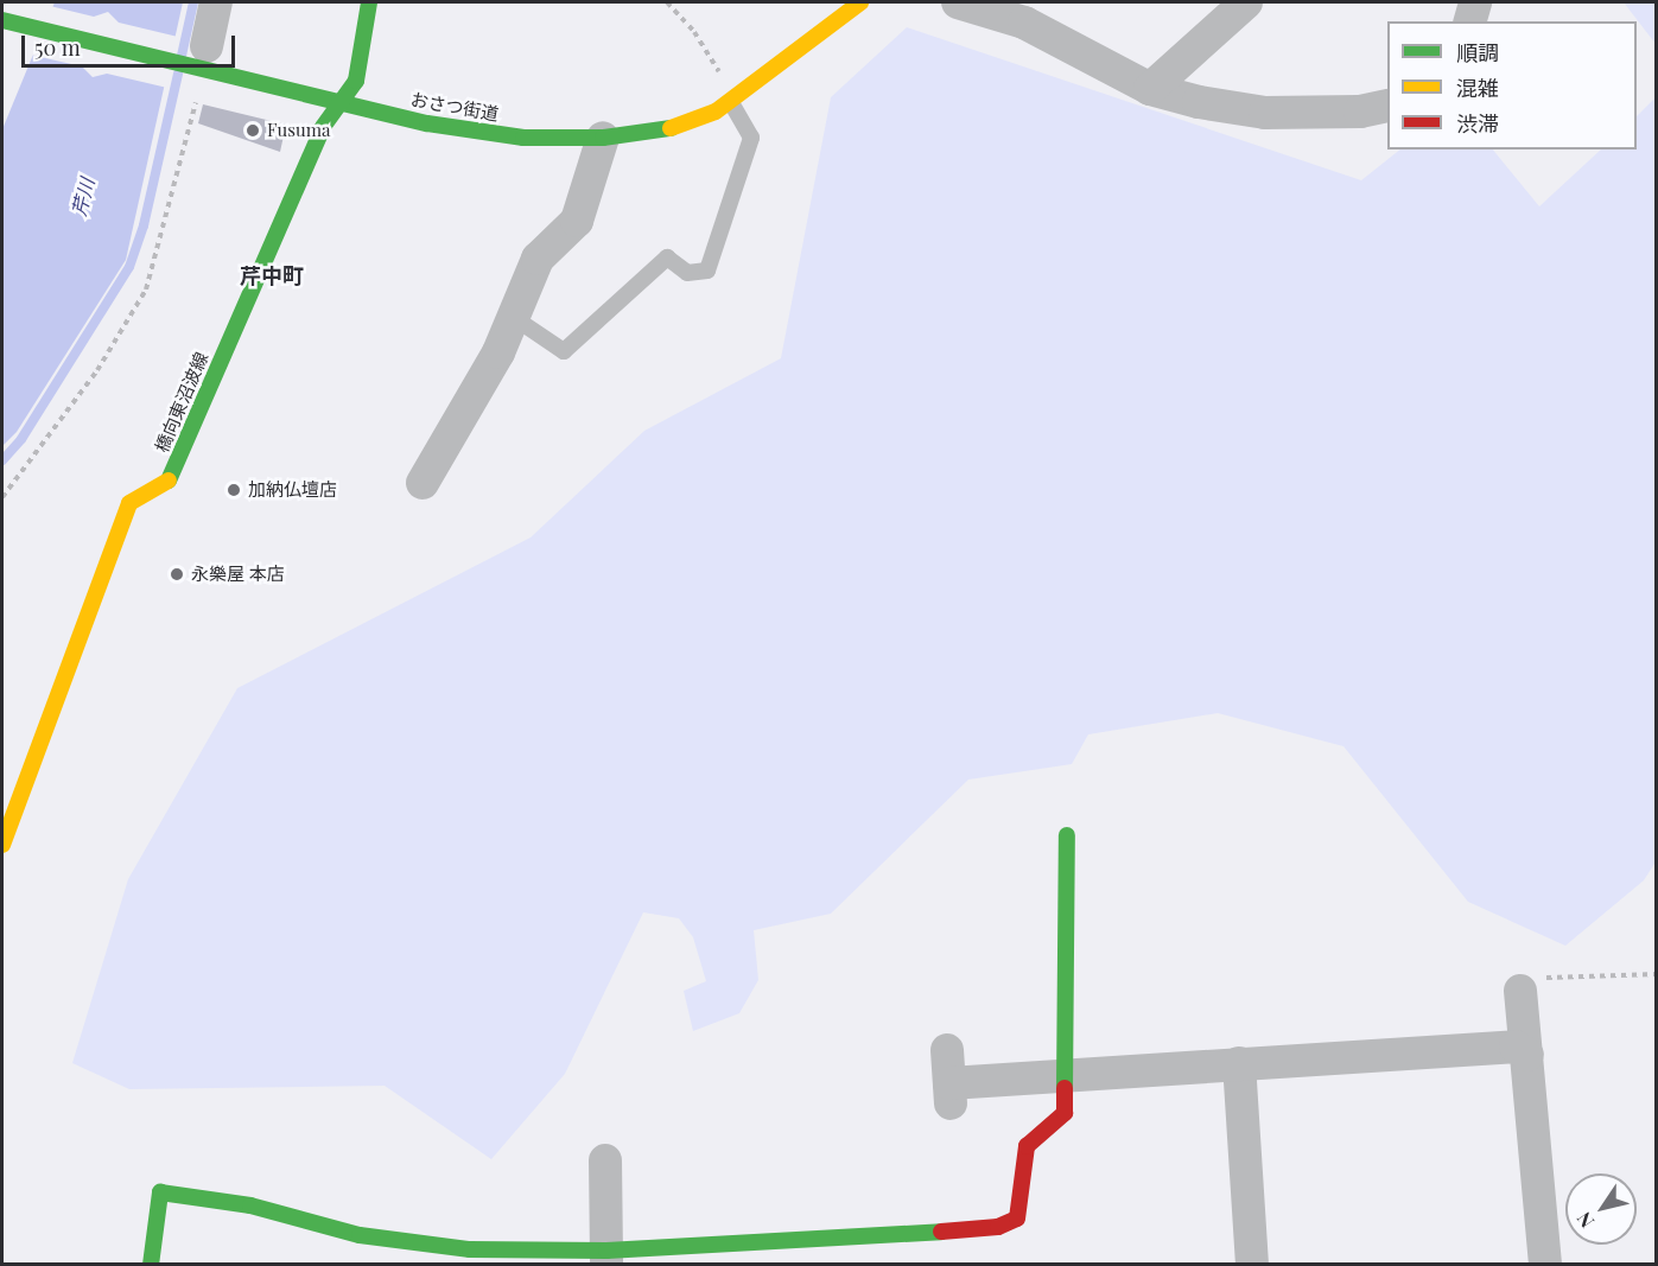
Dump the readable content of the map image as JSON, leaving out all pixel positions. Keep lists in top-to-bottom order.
{
  "streets": {
    "street": ["おさつ街道", "橋向東沼波線"]
  },
  "crossings": [
    ["おさつ街道", "橋向東沼波線"]
  ],
  "districts": ["芹中町"],
  "water": ["芹川"],
  "places": ["Fusuma", "加納仏壇店", "永樂屋 本店"],
  "legend": ["順調", "混雑", "渋滞"],
  "scale_bar": "50 m",
  "north": "bottom left"
}
